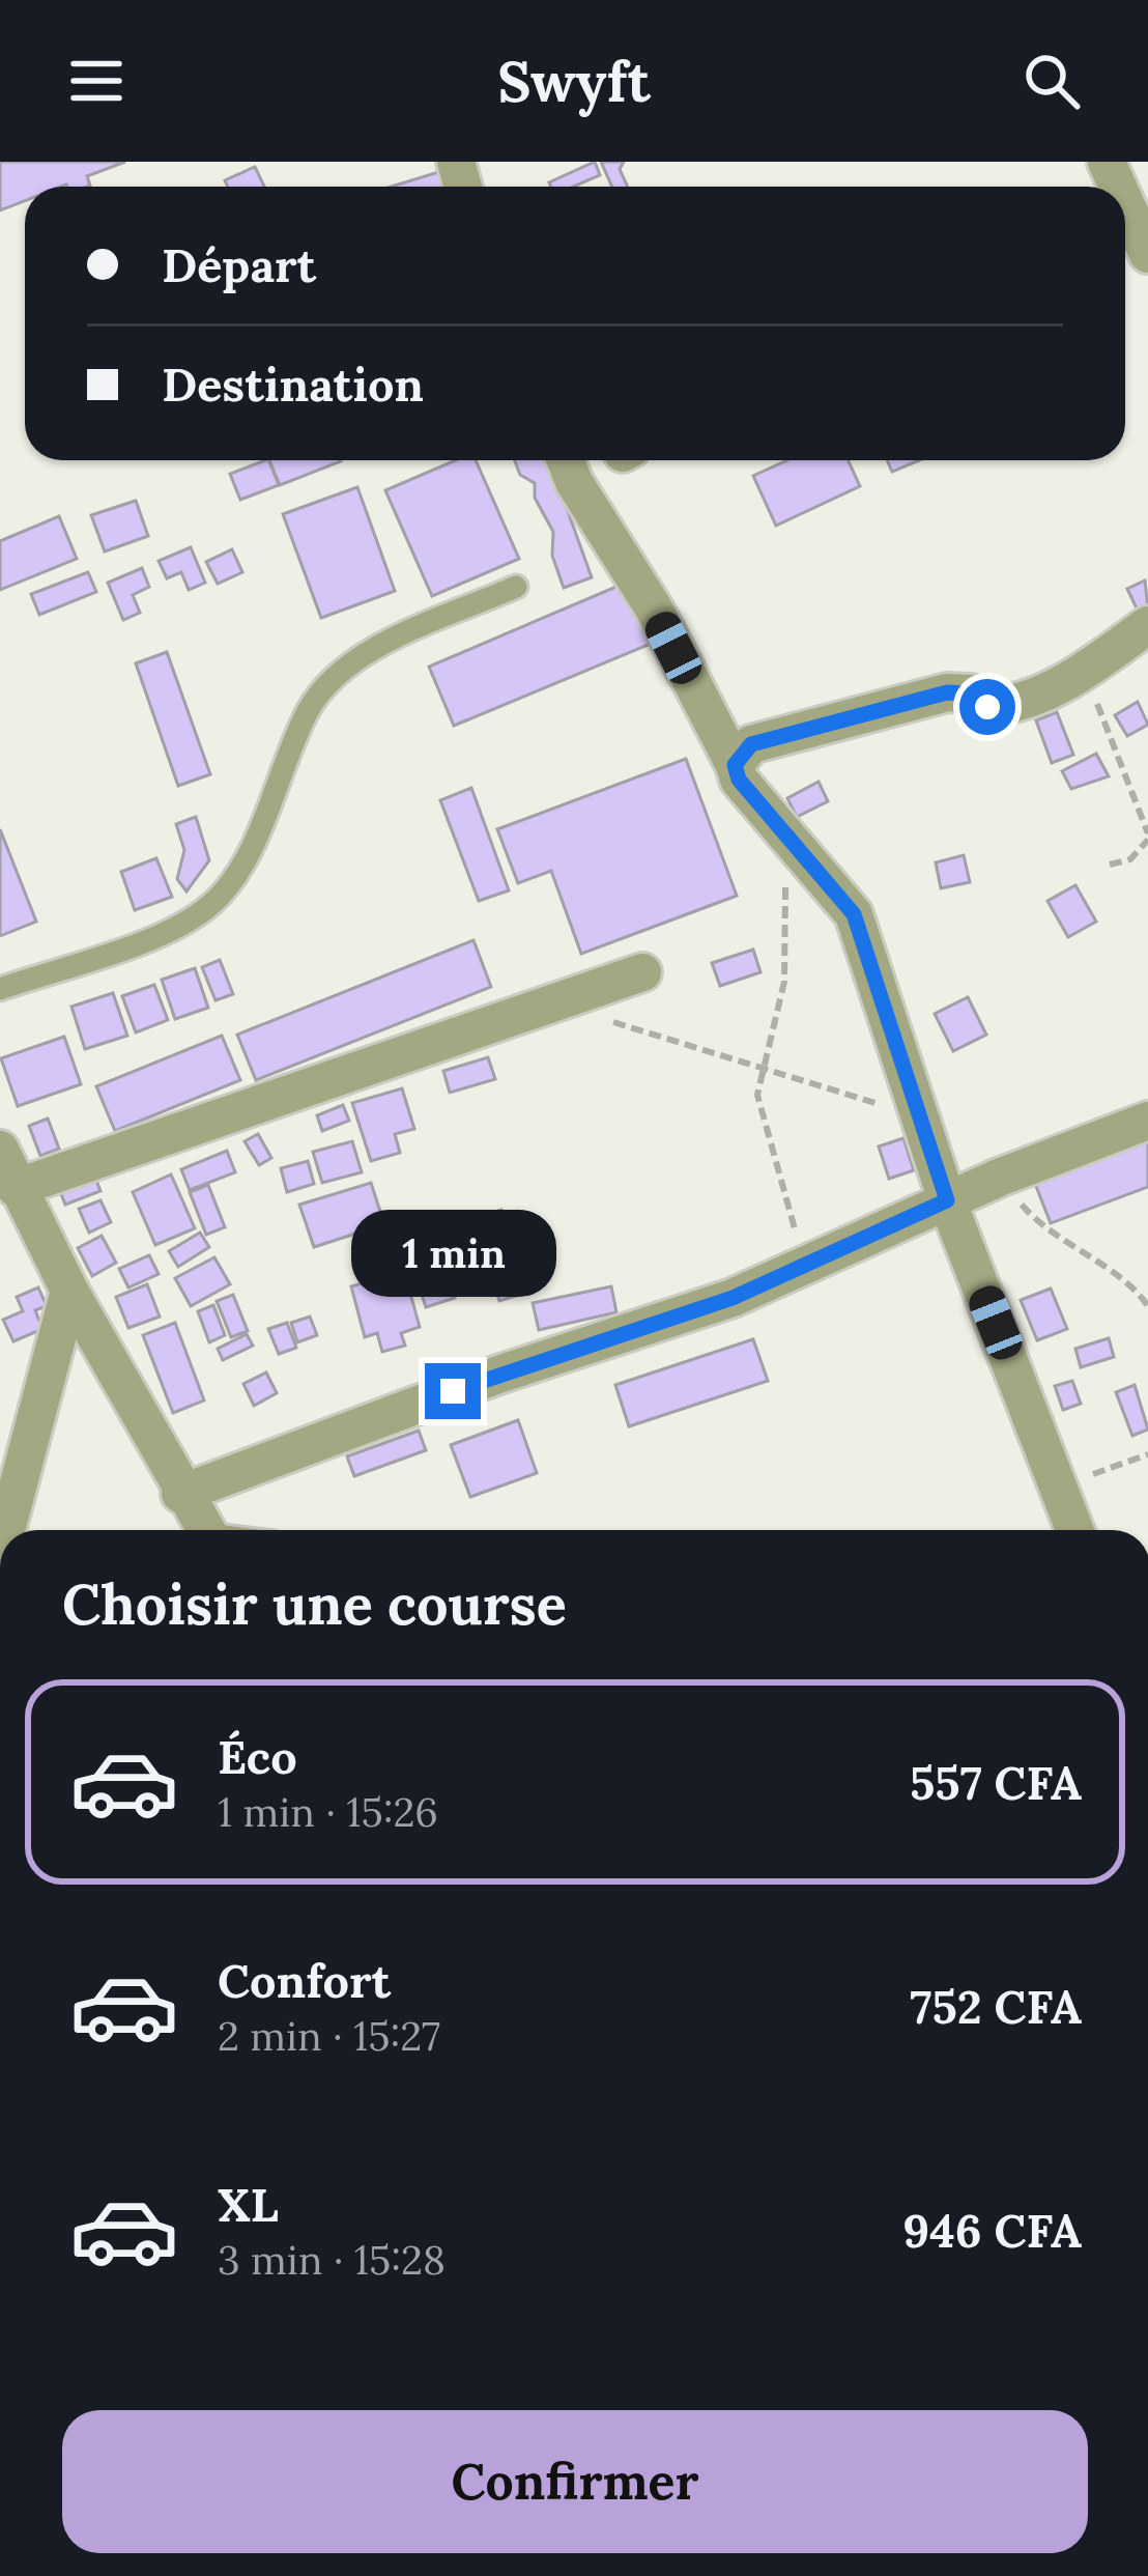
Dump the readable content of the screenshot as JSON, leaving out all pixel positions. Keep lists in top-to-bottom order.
{
  "page": {
    "header": "Swyft",
    "banner": ["Départ", "Destination"],
    "bubble": "1 min",
    "heading": "Choisir une course",
    "list": [
      {
        "name": "Éco",
        "note": "1 min · 15:26",
        "value": "557 CFA"
      },
      {
        "name": "Confort",
        "note": "2 min · 15:27",
        "value": "752 CFA"
      },
      {
        "name": "XL",
        "note": "3 min · 15:28",
        "value": "946 CFA"
      }
    ],
    "buttons": "Confirmer"
  }
}
